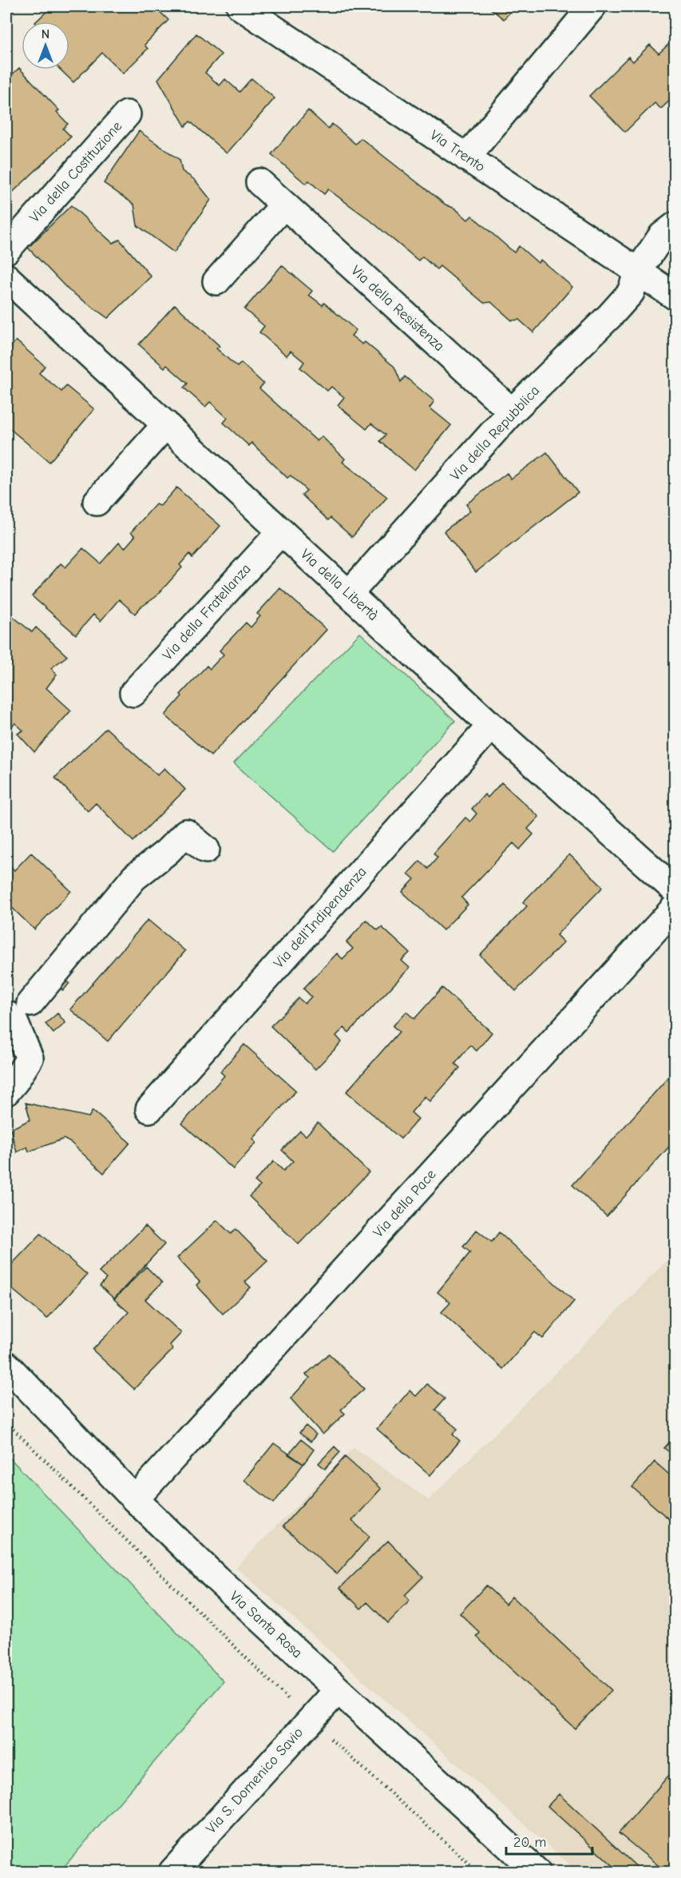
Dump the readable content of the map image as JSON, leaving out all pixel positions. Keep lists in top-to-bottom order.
{
  "streets": {
    "street": [
      "Via Trento",
      "Via della Costituzione",
      "Via della Resistenza",
      "Via della Repubblica",
      "Via della Libertà",
      "Via della Fratellanza",
      "Via dell'Indipendenza",
      "Via della Pace",
      "Via Santa Rosa",
      "Via S. Domenico Savio"
    ]
  },
  "crossings": [
    ["Via Trento", "Via della Repubblica"],
    ["Via della Resistenza", "Via della Repubblica"],
    ["Via della Repubblica", "Via della Libertà"],
    ["Via della Libertà", "Via della Fratellanza"],
    ["Via della Libertà", "Via dell'Indipendenza"],
    ["Via della Pace", "Via Santa Rosa"],
    ["Via Santa Rosa", "Via S. Domenico Savio"]
  ],
  "scale_bar": "20 m",
  "north": "top"
}
